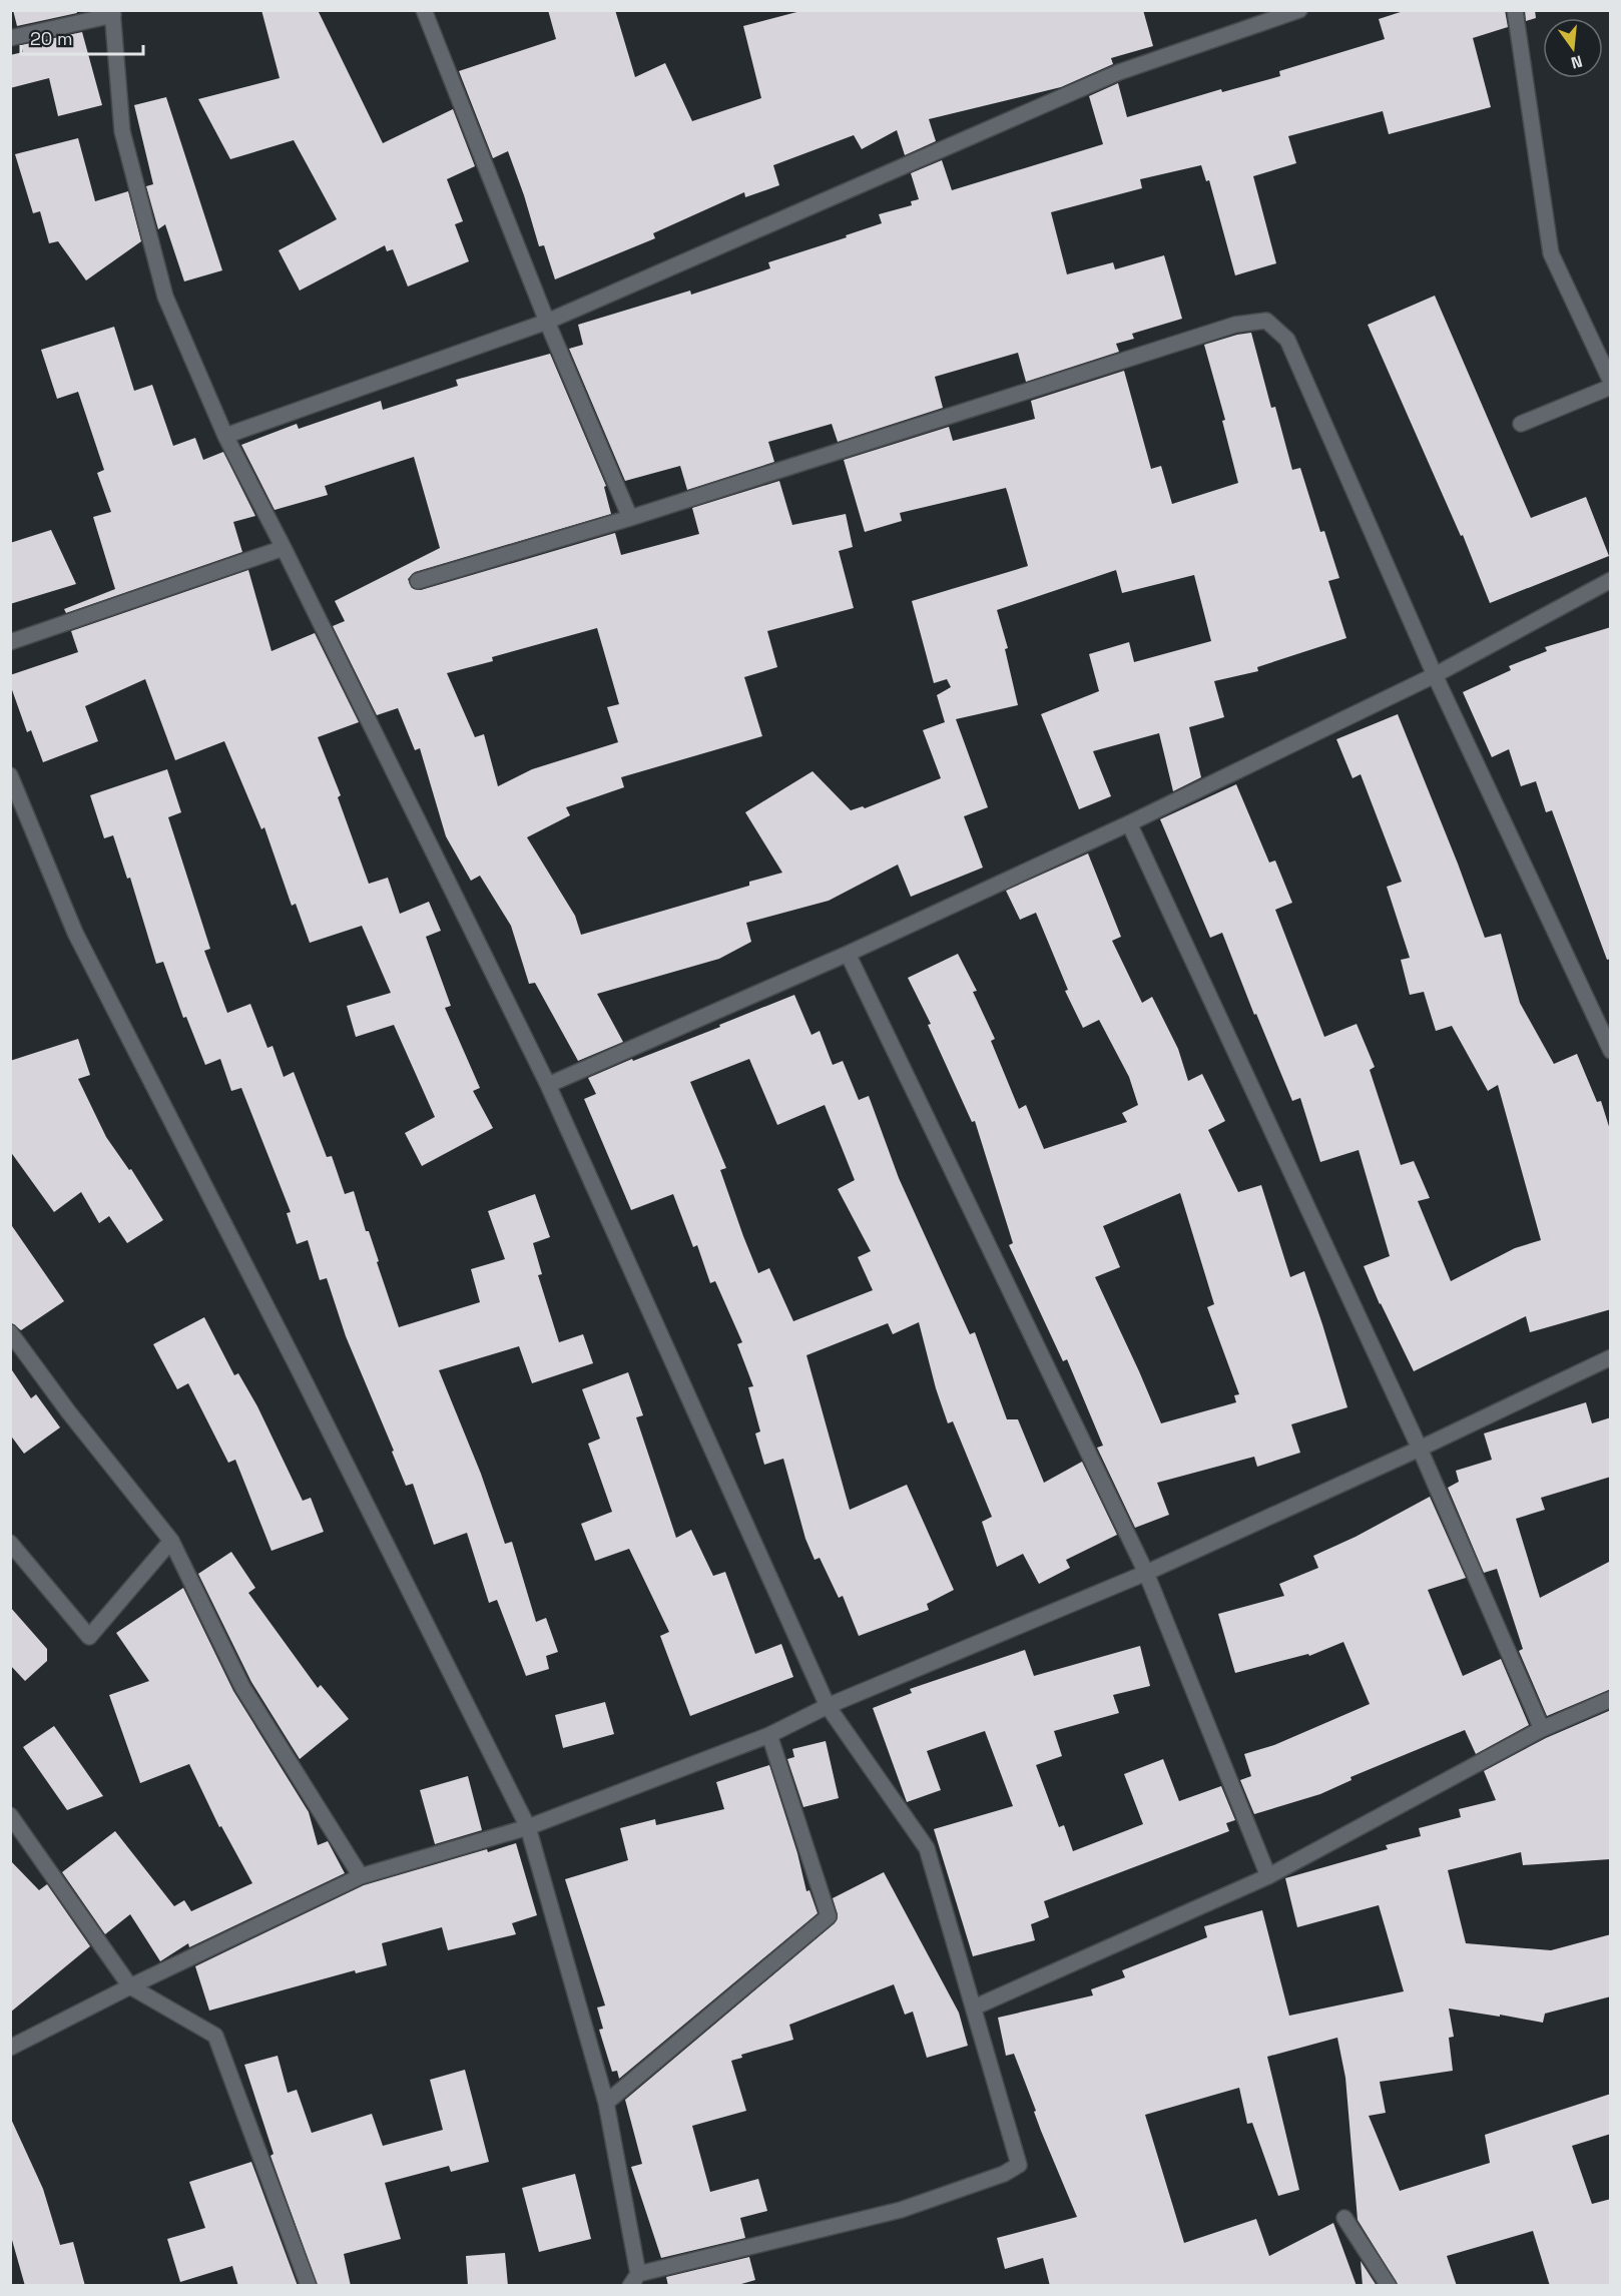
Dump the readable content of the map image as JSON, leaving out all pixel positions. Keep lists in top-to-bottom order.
{
  "scale_bar": "20 m",
  "north": "bottom"
}
